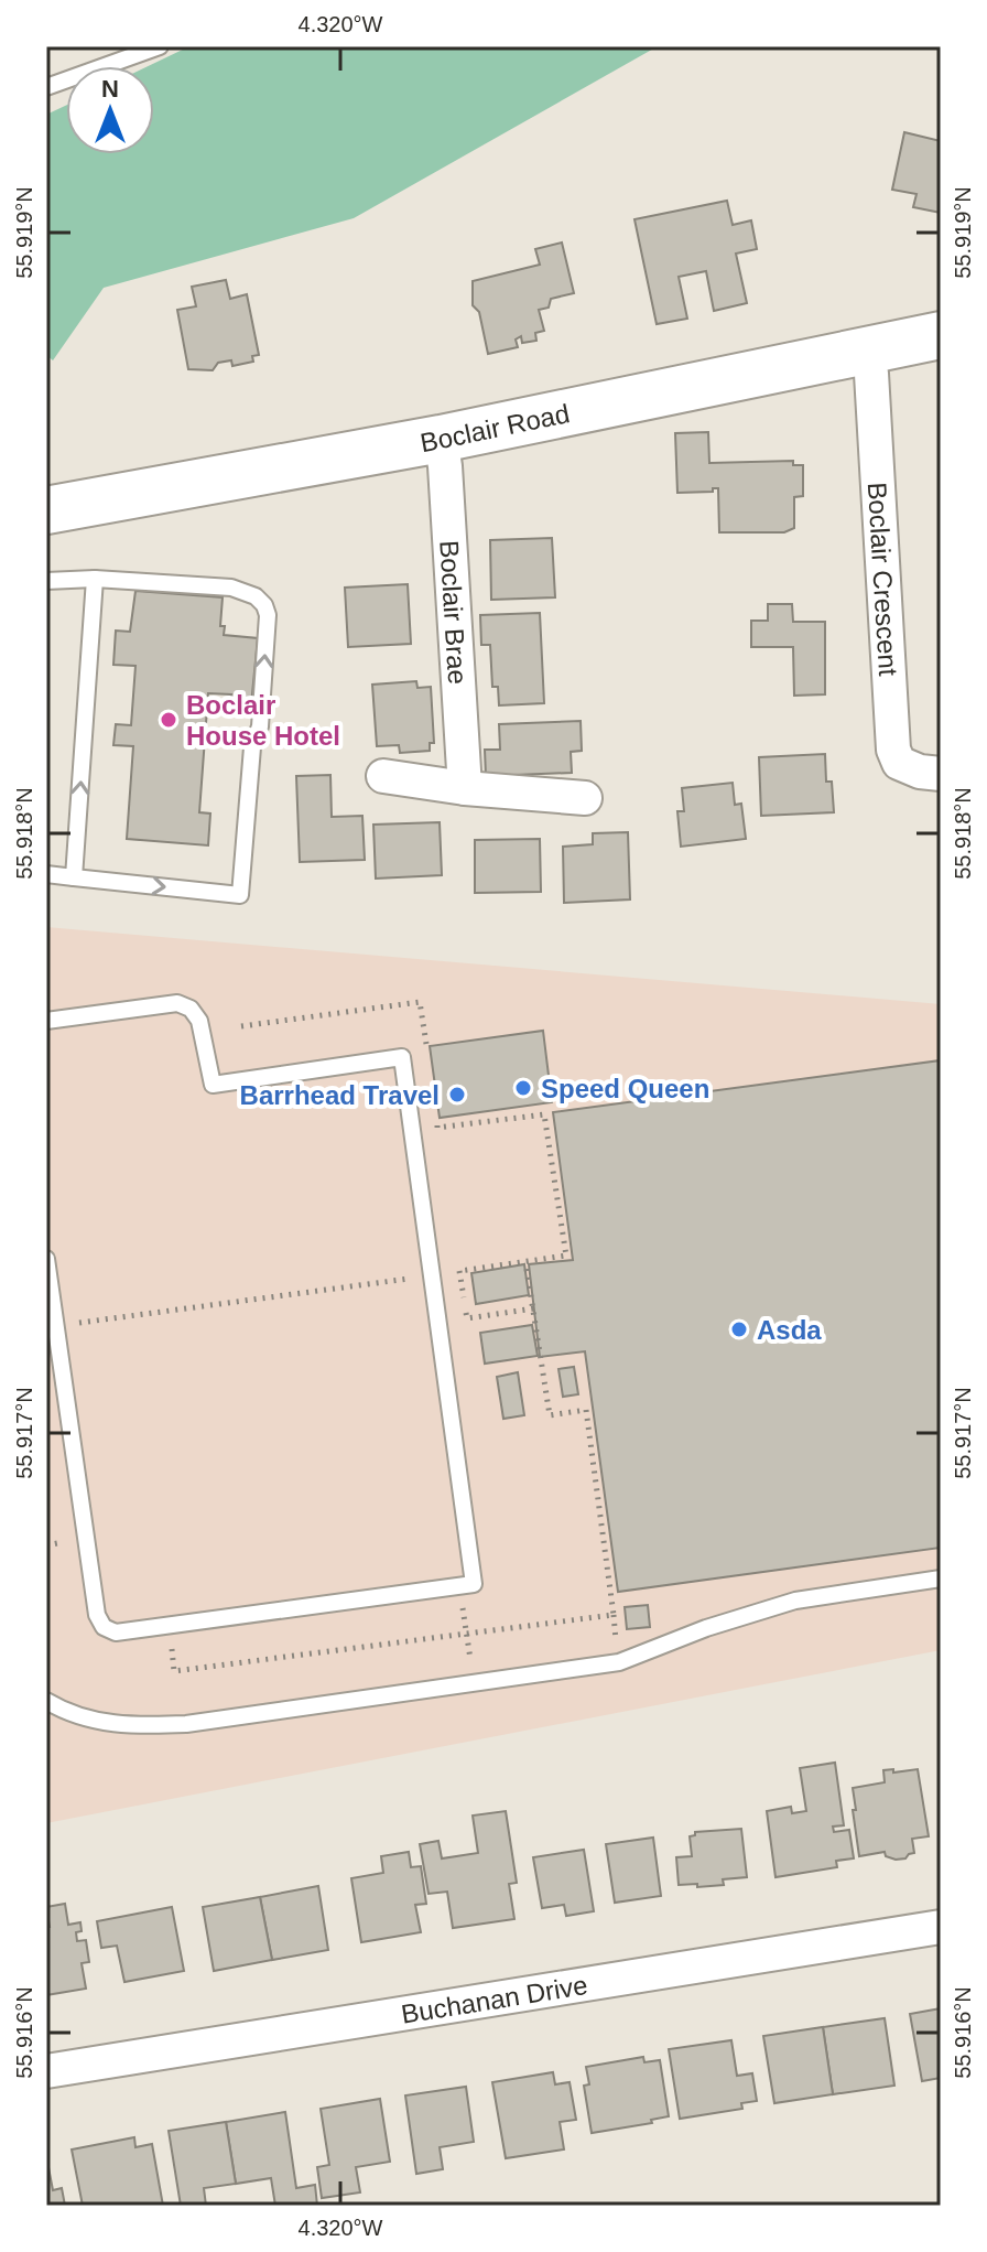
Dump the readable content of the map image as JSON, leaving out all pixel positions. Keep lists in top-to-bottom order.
{
  "streets": {
    "main road": ["Boclair Road"],
    "street": ["Boclair Crescent", "Boclair Brae", "Buchanan Drive"]
  },
  "crossings": [
    ["Boclair Road", "Boclair Crescent"],
    ["Boclair Road", "Boclair Brae"]
  ],
  "places": [
    "Boclair House Hotel",
    "Speed Queen",
    "Barrhead Travel",
    "Asda"
  ],
  "north": "top",
  "coordinates": [
    "4.320°W",
    "55.919°N",
    "55.918°N",
    "55.917°N",
    "55.916°N"
  ]
}
